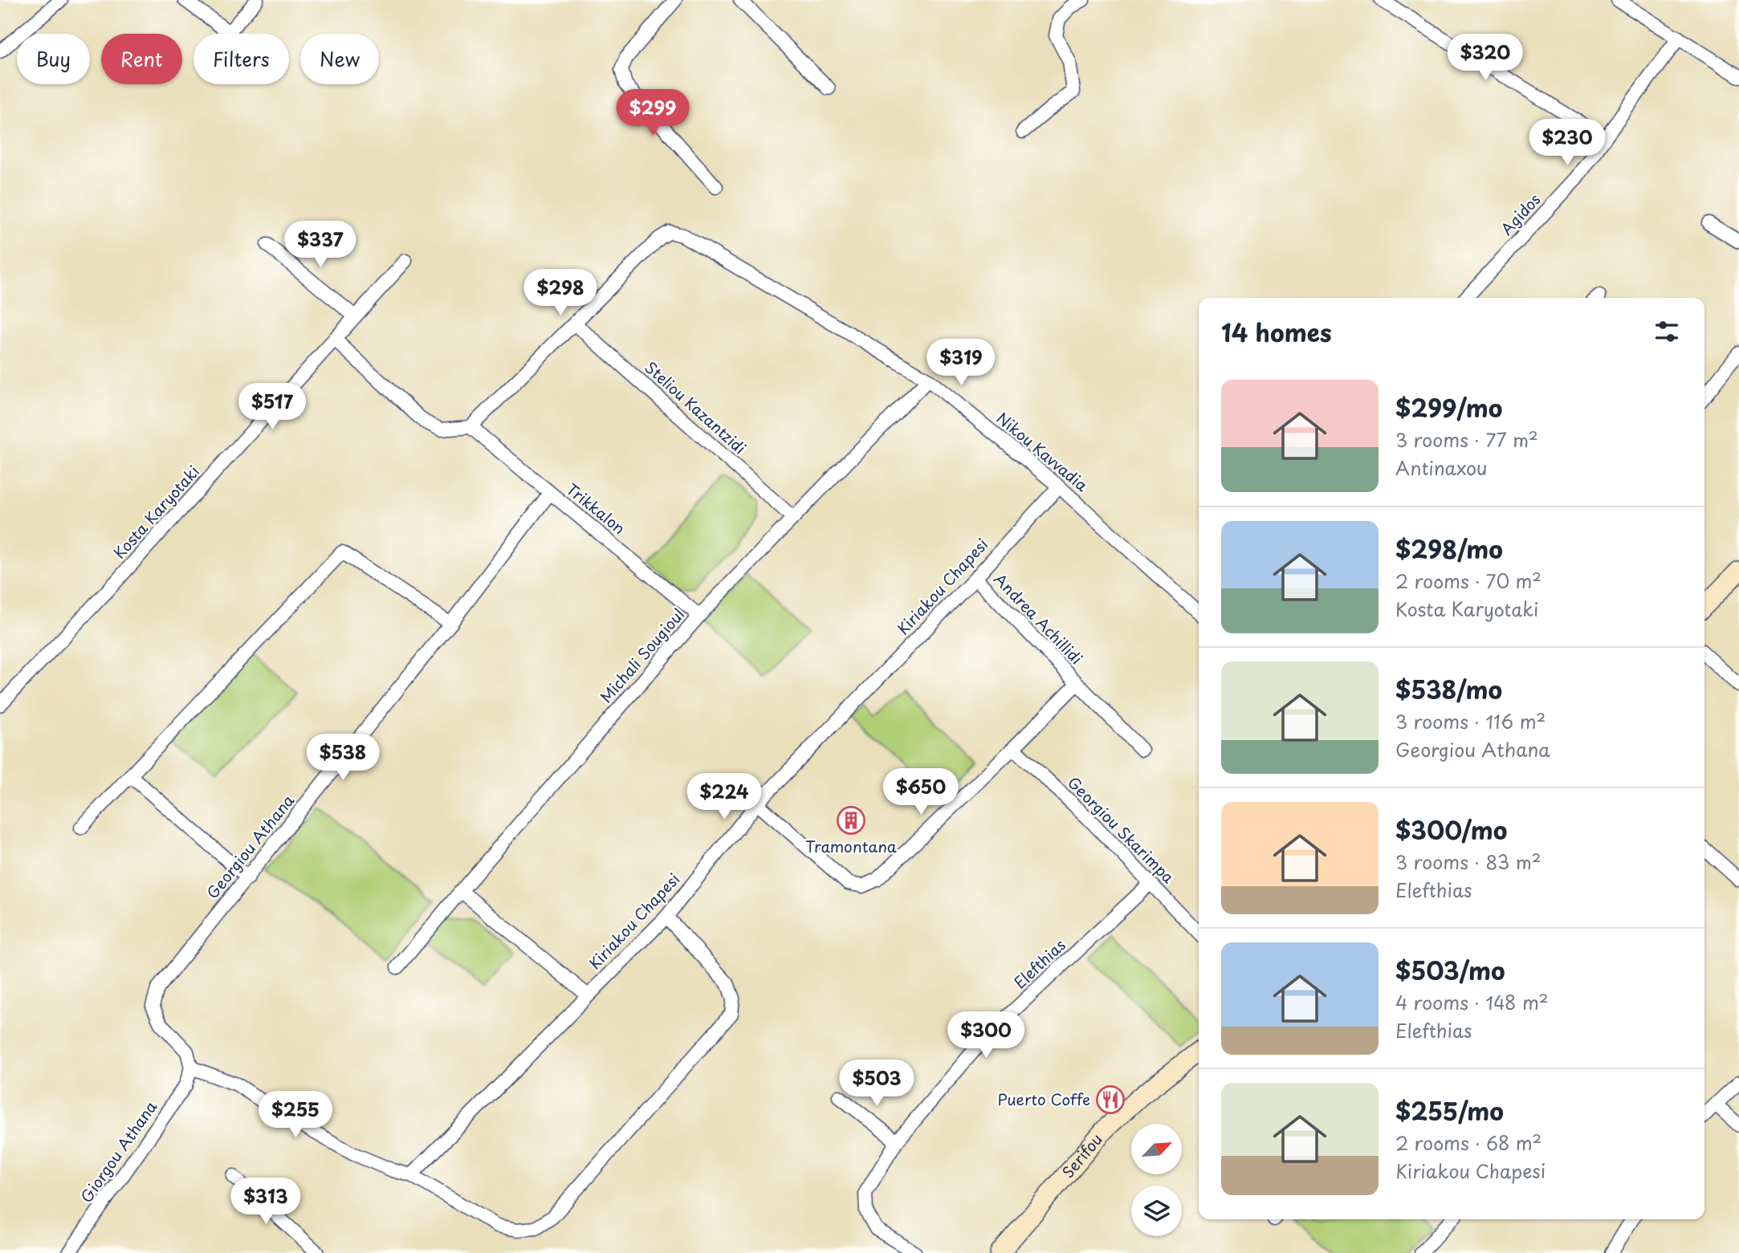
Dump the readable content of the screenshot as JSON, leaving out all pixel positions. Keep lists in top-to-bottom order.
{
  "streets": {
    "street": [
      "Agidos",
      "Steliou Kazantzidi",
      "Nikou Kavvadia",
      "Trikkalon",
      "Kosta Karyotaki",
      "Kiriakou Chapesi",
      "Andrea Achillidi",
      "Michali Sougioul",
      "Georgiou Skarimpa",
      "Georgiou Athana",
      "Elefthias",
      "Giorgou Athana",
      "Serifou"
    ]
  },
  "crossings": [
    ["Steliou Kazantzidi", "Nikou Kavvadia"],
    ["Steliou Kazantzidi", "Michali Sougioul"],
    ["Nikou Kavvadia", "Kiriakou Chapesi"],
    ["Nikou Kavvadia", "Michali Sougioul"],
    ["Trikkalon", "Michali Sougioul"],
    ["Trikkalon", "Georgiou Athana"],
    ["Kiriakou Chapesi", "Andrea Achillidi"],
    ["Andrea Achillidi", "Georgiou Skarimpa"],
    ["Georgiou Skarimpa", "Elefthias"],
    ["Georgiou Athana", "Giorgou Athana"]
  ],
  "places": {
    "building": ["Tramontana"],
    "restaurant": ["Puerto Coffe"]
  },
  "north": "top right",
  "page": {
    "price": [
      "$320",
      "$299",
      "$230",
      "$337",
      "$298",
      "$319",
      "$517",
      "$538",
      "$650",
      "$224",
      "$300",
      "$503",
      "$255",
      "$313"
    ],
    "chip": [
      "Buy",
      "Rent",
      "Filters",
      "New"
    ],
    "heading": "14 homes",
    "list": [
      {
        "name": "$299/mo",
        "note": "3 rooms · 77 m² · Antinaxou"
      },
      {
        "name": "$298/mo",
        "note": "2 rooms · 70 m² · Kosta Karyotaki"
      },
      {
        "name": "$538/mo",
        "note": "3 rooms · 116 m² · Georgiou Athana"
      },
      {
        "name": "$300/mo",
        "note": "3 rooms · 83 m² · Elefthias"
      },
      {
        "name": "$503/mo",
        "note": "4 rooms · 148 m² · Elefthias"
      },
      {
        "name": "$255/mo",
        "note": "2 rooms · 68 m² · Kiriakou Chapesi"
      }
    ]
  }
}
